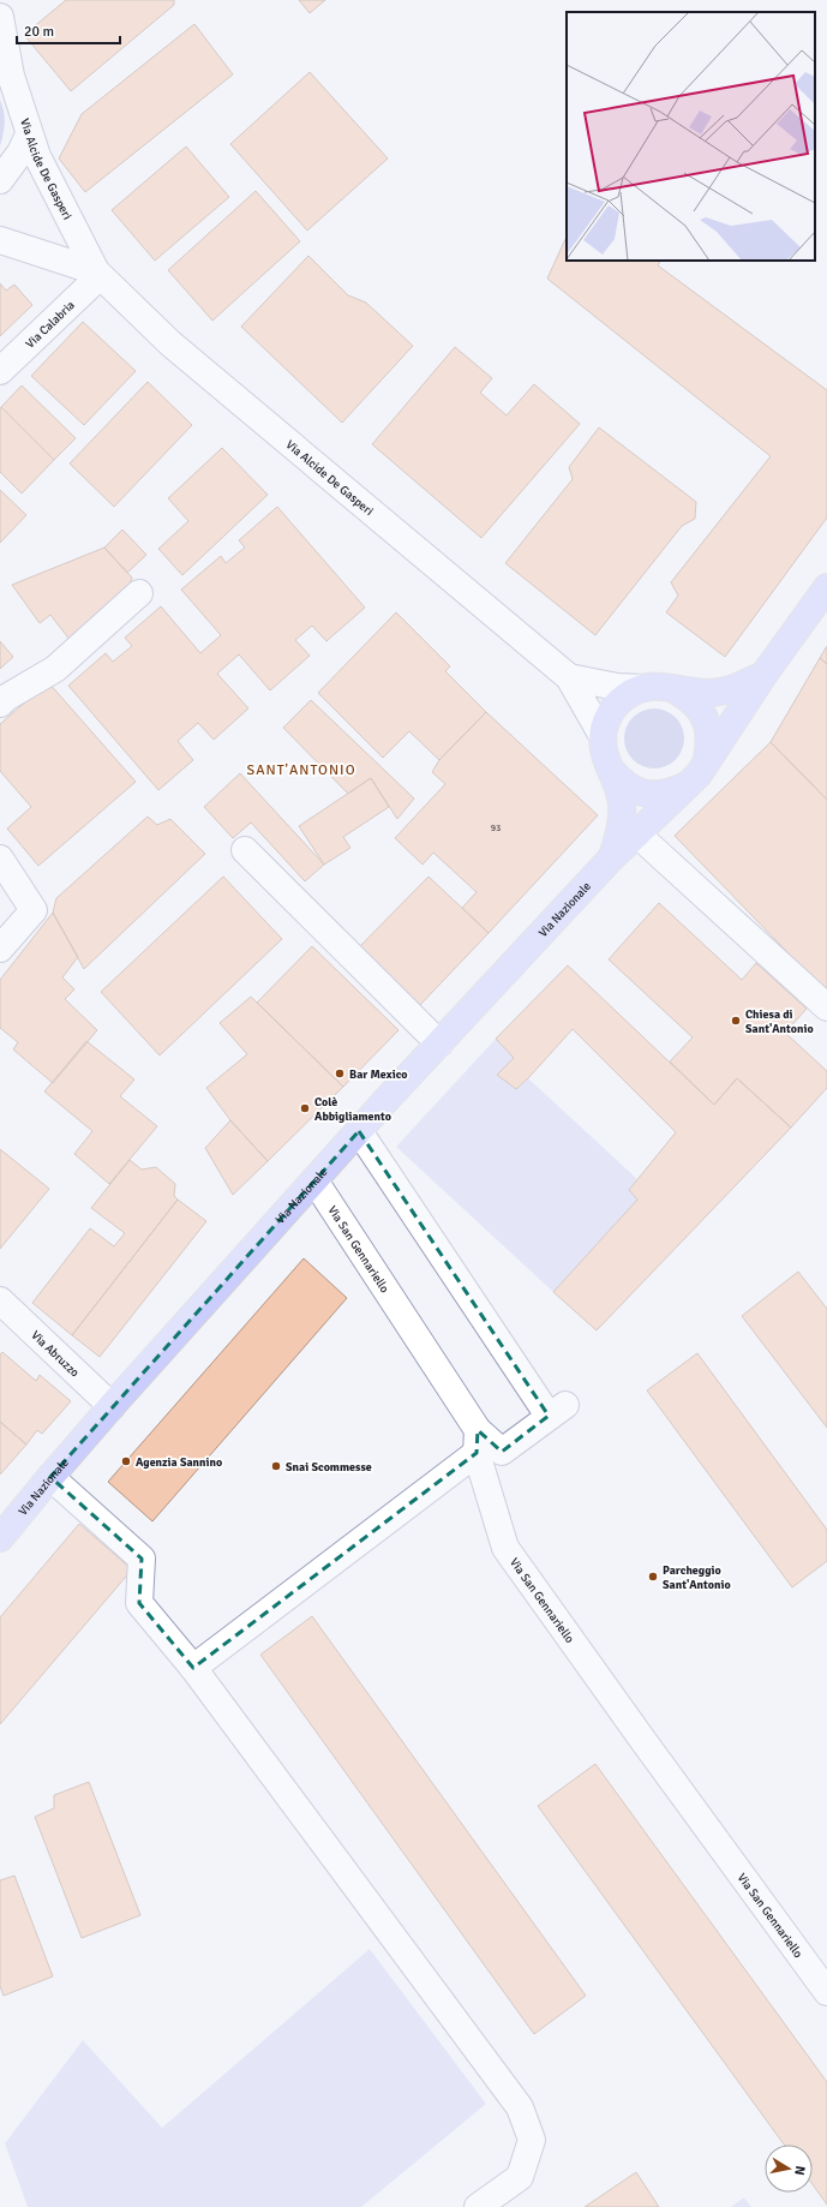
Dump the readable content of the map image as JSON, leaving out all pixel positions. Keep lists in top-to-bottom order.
{
  "streets": {
    "main road": ["Via Nazionale"],
    "street": [
      "Via Alcide De Gasperi",
      "Via Calabria",
      "Via San Gennariello",
      "Via Abruzzo"
    ]
  },
  "crossings": [
    ["Via Alcide De Gasperi", "Via Calabria"],
    ["Via Alcide De Gasperi", "Via Nazionale"],
    ["Via Nazionale", "Via San Gennariello"],
    ["Via Nazionale", "Via Abruzzo"]
  ],
  "districts": ["SANT'ANTONIO"],
  "places": [
    "Chiesa di Sant'Antonio",
    "Bar Mexico",
    "Colè Abbigliamento",
    "Agenzia Sannino",
    "Snai Scommesse",
    "Parcheggio Sant'Antonio"
  ],
  "house_numbers": ["93"],
  "scale_bar": "20 m",
  "north": "right"
}
